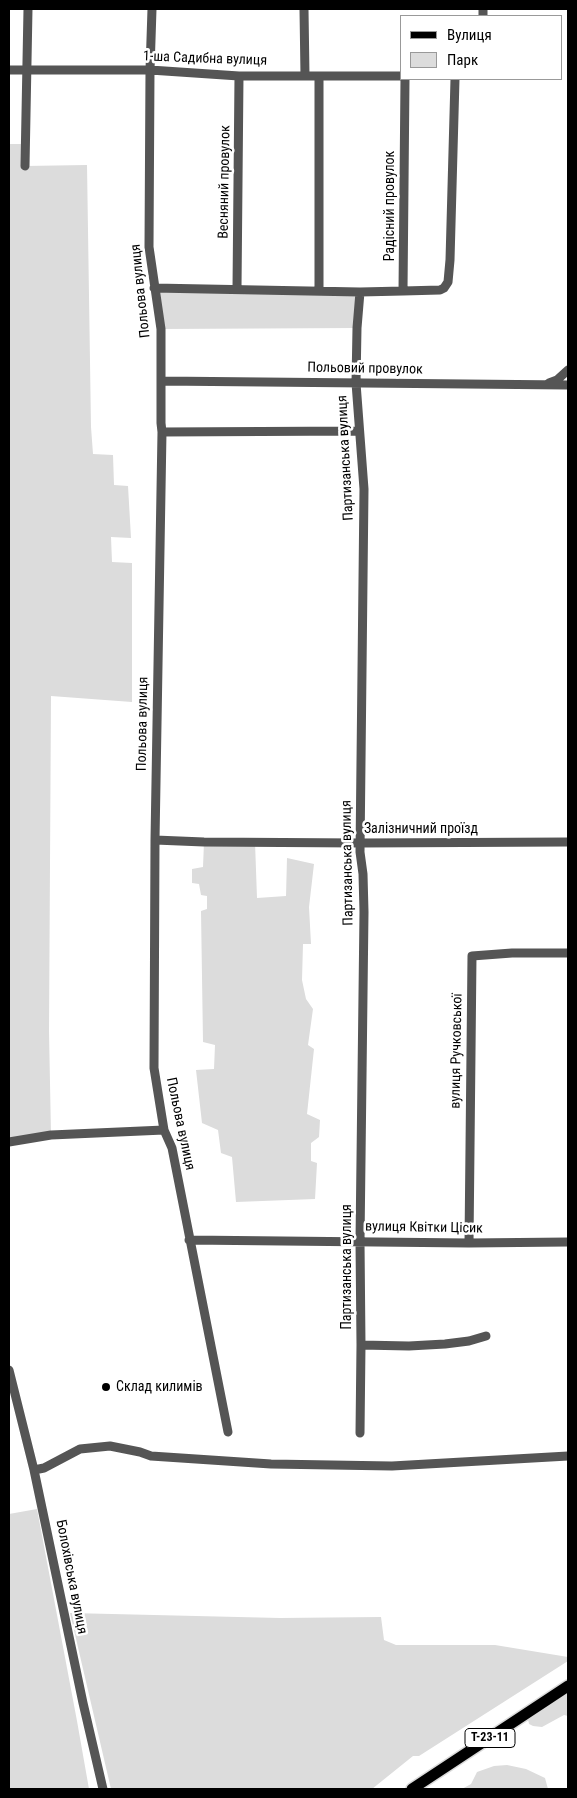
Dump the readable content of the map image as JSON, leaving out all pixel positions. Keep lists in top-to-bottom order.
{
  "streets": {
    "main road": ["Т-23-11"],
    "street": [
      "1-ша Садибна вулиця",
      "Весняний провулок",
      "Радісний провулок",
      "Польова вулиця",
      "Польовий провулок",
      "Партизанська вулиця",
      "Залізничний проїзд",
      "вулиця Ручковської",
      "вулиця Квітки Цісик",
      "Болохівська вулиця"
    ]
  },
  "crossings": [
    ["1-ша Садибна вулиця", "Весняний провулок"],
    ["1-ша Садибна вулиця", "Польова вулиця"],
    ["Польова вулиця", "Польовий провулок"],
    ["Польова вулиця", "Залізничний проїзд"],
    ["Польова вулиця", "вулиця Квітки Цісик"],
    ["Польовий провулок", "Партизанська вулиця"],
    ["Партизанська вулиця", "Залізничний проїзд"],
    ["Партизанська вулиця", "вулиця Квітки Цісик"],
    ["вулиця Ручковської", "вулиця Квітки Цісик"]
  ],
  "places": ["Склад килимів"],
  "legend": ["Вулиця", "Парк"]
}
